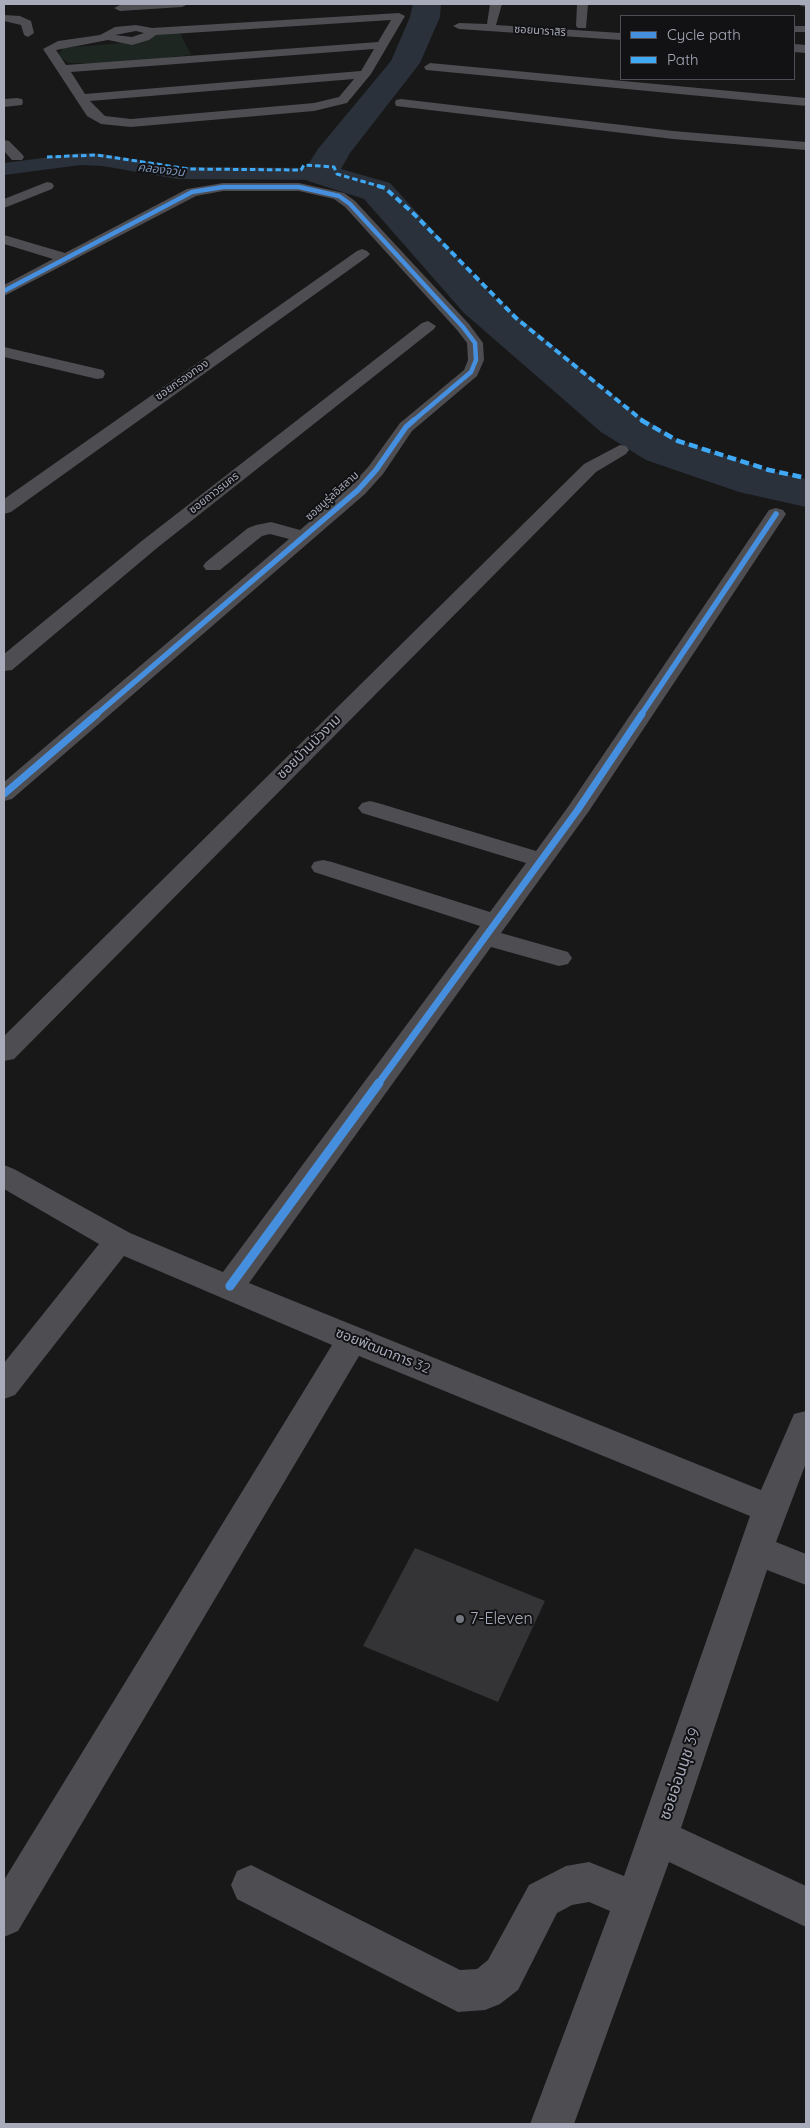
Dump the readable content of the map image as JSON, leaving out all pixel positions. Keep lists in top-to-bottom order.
{
  "streets": {
    "street": [
      "ซอยนาราสิริ",
      "ซอยกรองทอง",
      "ซอยถาวรนคร",
      "ซอยนูรุ่ลอิสลาม",
      "ซอยบ้านบัวงาม",
      "ซอยพัฒนาการ 32",
      "ซอยอ่อนนุช 39"
    ]
  },
  "crossings": [
    ["ซอยพัฒนาการ 32", "ซอยอ่อนนุช 39"]
  ],
  "water": ["คลองจวน"],
  "places": ["7-Eleven"],
  "legend": ["Cycle path", "Path"]
}
